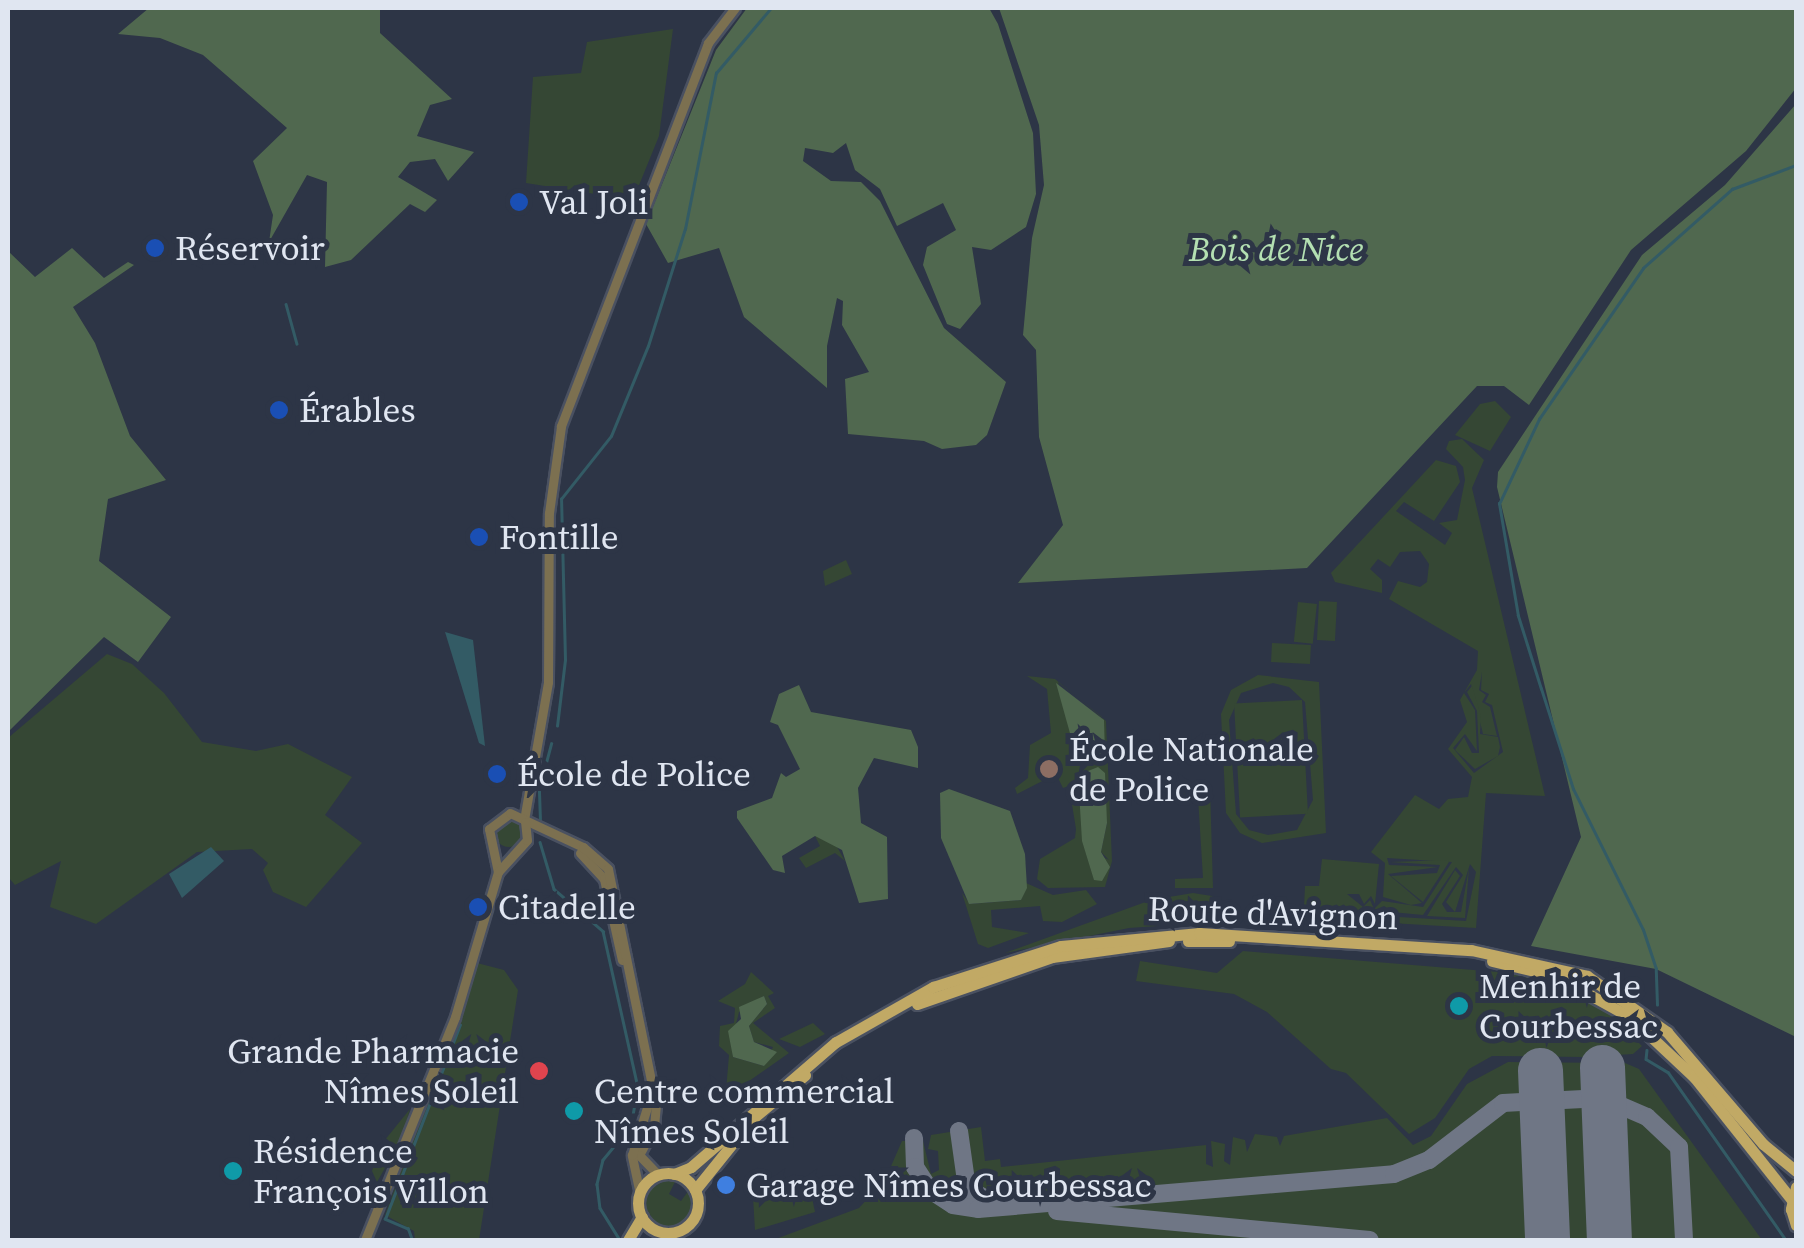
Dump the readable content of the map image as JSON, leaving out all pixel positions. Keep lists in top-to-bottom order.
{
  "streets": {
    "main road": ["Route d'Avignon"]
  },
  "parks": ["Bois de Nice"],
  "places": [
    "Val Joli",
    "Réservoir",
    "Érables",
    "Fontille",
    "École Nationale de Police",
    "École de Police",
    "Citadelle",
    "Menhir de Courbessac",
    "Grande Pharmacie Nîmes Soleil",
    "Centre commercial Nîmes Soleil",
    "Résidence François Villon",
    "Garage Nîmes Courbessac"
  ]
}
